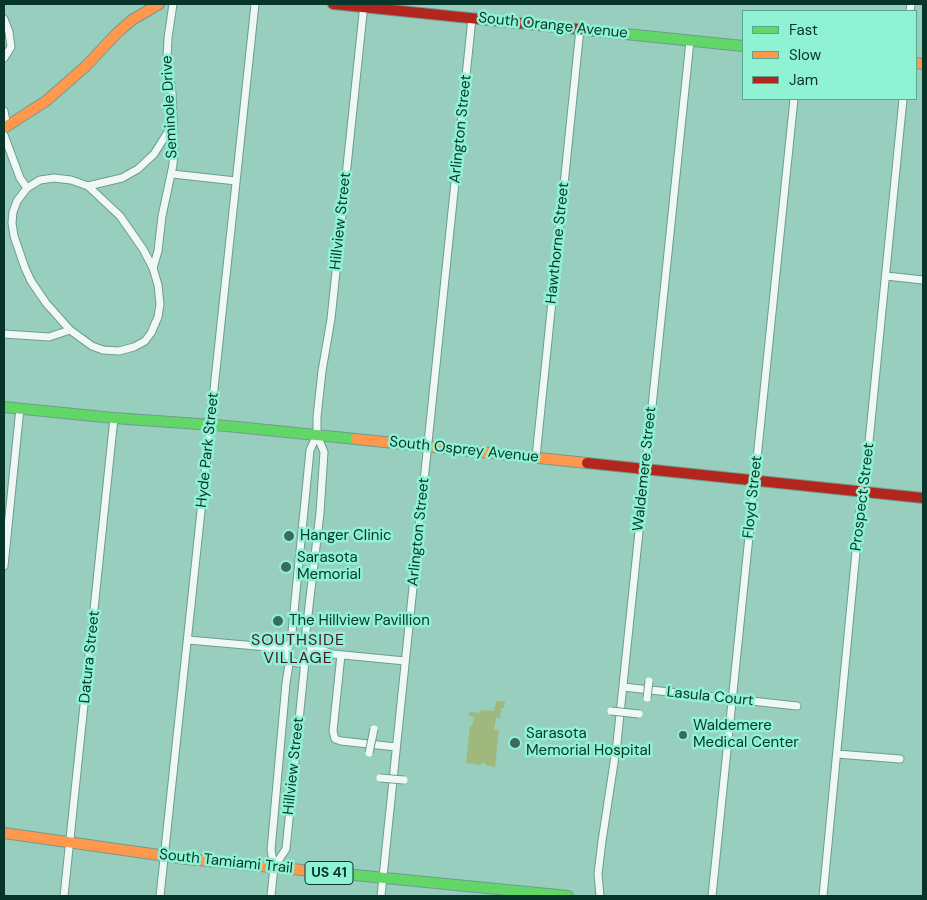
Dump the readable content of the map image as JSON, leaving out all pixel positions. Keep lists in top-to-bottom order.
{
  "streets": {
    "street": [
      "South Orange Avenue",
      "Seminole Drive",
      "Arlington Street",
      "Hillview Street",
      "Hawthorne Street",
      "Hyde Park Street",
      "South Osprey Avenue",
      "Waldemere Street",
      "Floyd Street",
      "Prospect Street",
      "Datura Street",
      "Lasula Court",
      "South Tamiami Trail",
      "US 41"
    ]
  },
  "crossings": [
    ["South Orange Avenue", "Arlington Street"],
    ["South Orange Avenue", "Hillview Street"],
    ["South Orange Avenue", "Hawthorne Street"],
    ["South Orange Avenue", "Waldemere Street"],
    ["Arlington Street", "South Osprey Avenue"],
    ["Arlington Street", "South Tamiami Trail"],
    ["Hillview Street", "South Osprey Avenue"],
    ["Hillview Street", "South Tamiami Trail"],
    ["Hawthorne Street", "South Osprey Avenue"],
    ["Hyde Park Street", "South Osprey Avenue"],
    ["Hyde Park Street", "South Tamiami Trail"],
    ["South Osprey Avenue", "Waldemere Street"],
    ["South Osprey Avenue", "Floyd Street"],
    ["South Osprey Avenue", "Prospect Street"],
    ["South Osprey Avenue", "Datura Street"],
    ["Waldemere Street", "Lasula Court"],
    ["Floyd Street", "Lasula Court"],
    ["Datura Street", "South Tamiami Trail"]
  ],
  "districts": ["SOUTHSIDE VILLAGE"],
  "places": [
    "Hanger Clinic",
    "Sarasota Memorial",
    "The Hillview Pavillion",
    "Waldemere Medical Center",
    "Sarasota Memorial Hospital"
  ],
  "legend": ["Fast", "Slow", "Jam"]
}
